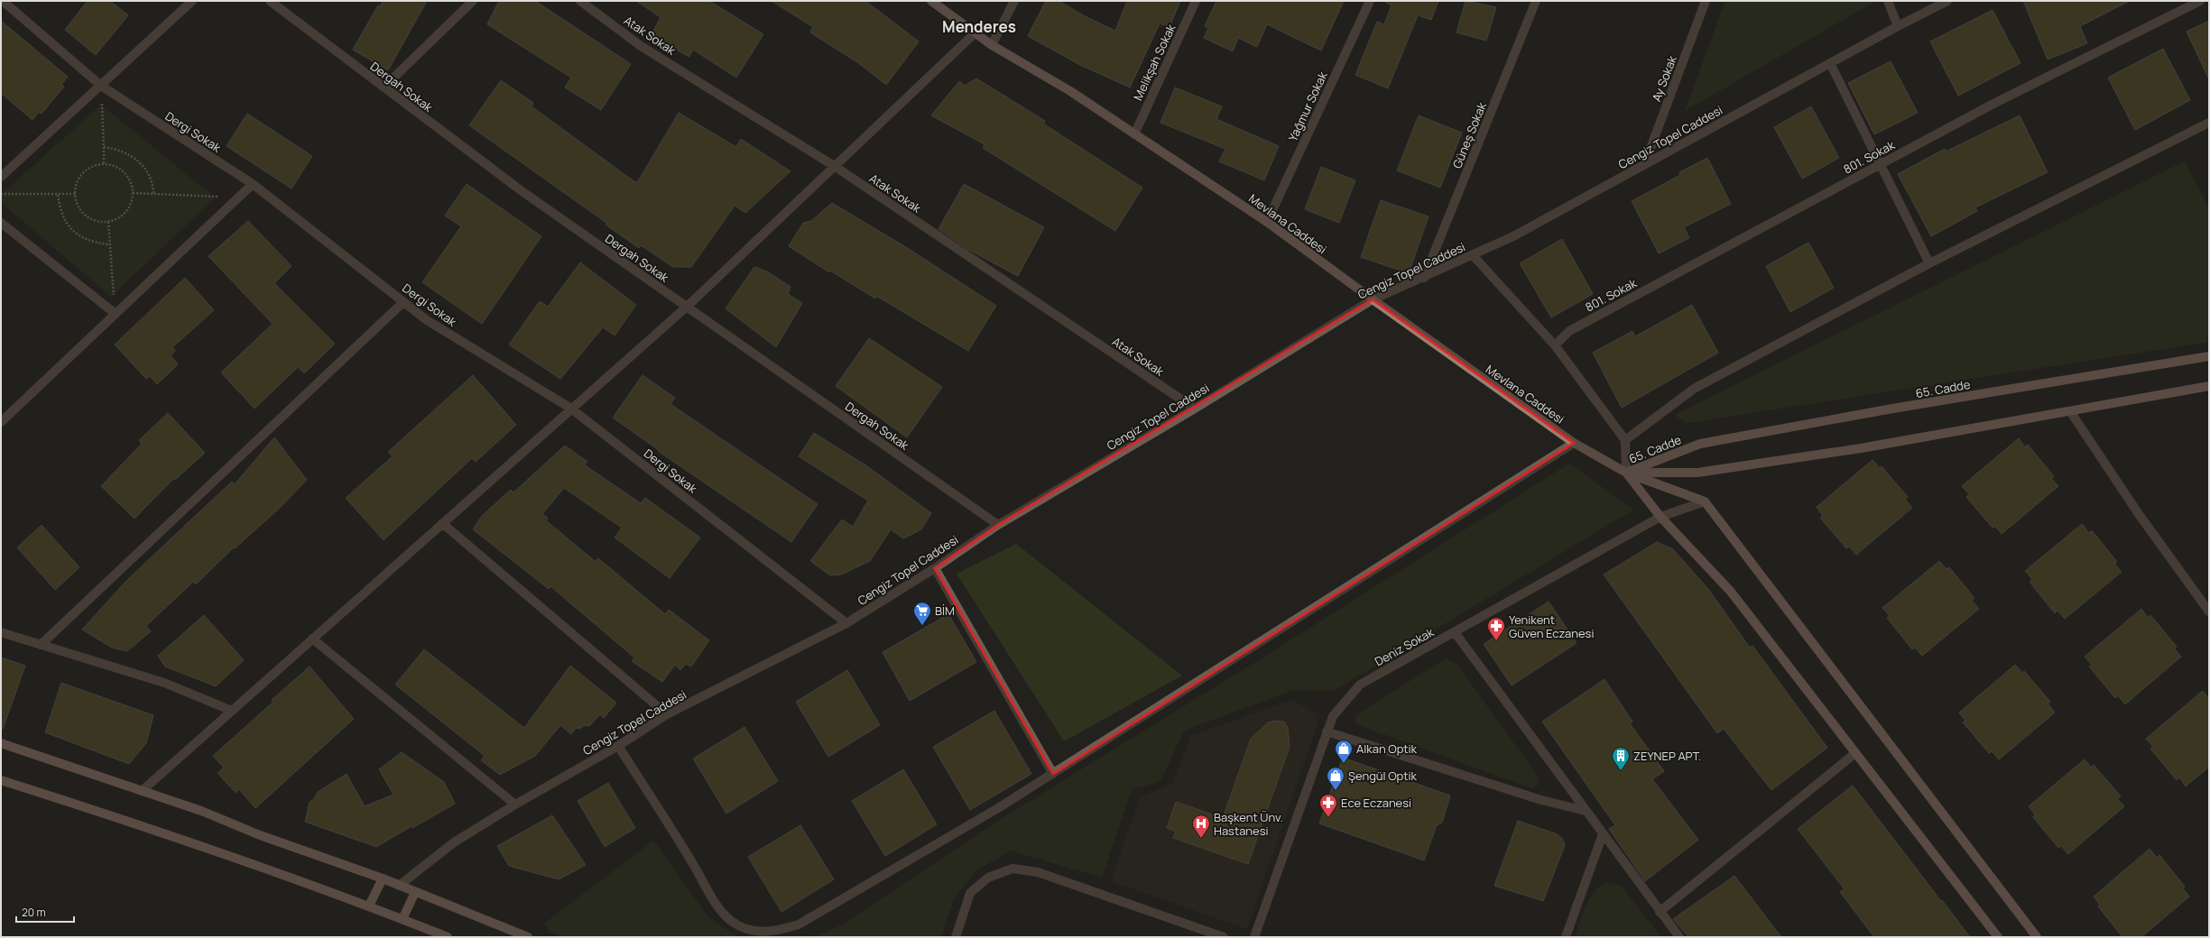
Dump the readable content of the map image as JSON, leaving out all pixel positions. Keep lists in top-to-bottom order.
{
  "streets": {
    "main road": ["Mevlana Caddesi", "65. Cadde"],
    "street": [
      "Atak Sokak",
      "Melikşah Sokak",
      "Ay Sokak",
      "Dergah Sokak",
      "Yağmur Sokak",
      "Dergi Sokak",
      "Güneş Sokak",
      "Cengiz Topel Caddesi",
      "801. Sokak",
      "Deniz Sokak"
    ]
  },
  "crossings": [
    ["Atak Sokak", "Cengiz Topel Caddesi"],
    ["Melikşah Sokak", "Mevlana Caddesi"],
    ["Ay Sokak", "Cengiz Topel Caddesi"],
    ["Dergah Sokak", "Cengiz Topel Caddesi"],
    ["Yağmur Sokak", "Mevlana Caddesi"],
    ["Dergi Sokak", "Cengiz Topel Caddesi"],
    ["Güneş Sokak", "Cengiz Topel Caddesi"],
    ["Cengiz Topel Caddesi", "Mevlana Caddesi"],
    ["Mevlana Caddesi", "65. Cadde"]
  ],
  "districts": ["Menderes"],
  "places": {
    "supermarket": ["BİM"],
    "pharmacy": ["Yenikent Güven Eczanesi", "Ece Eczanesi"],
    "shop": ["Alkan Optik", "Şengül Optik"],
    "building": ["ZEYNEP APT."],
    "hospital": ["Başkent Ünv. Hastanesi"]
  },
  "scale_bar": "20 m"
}
